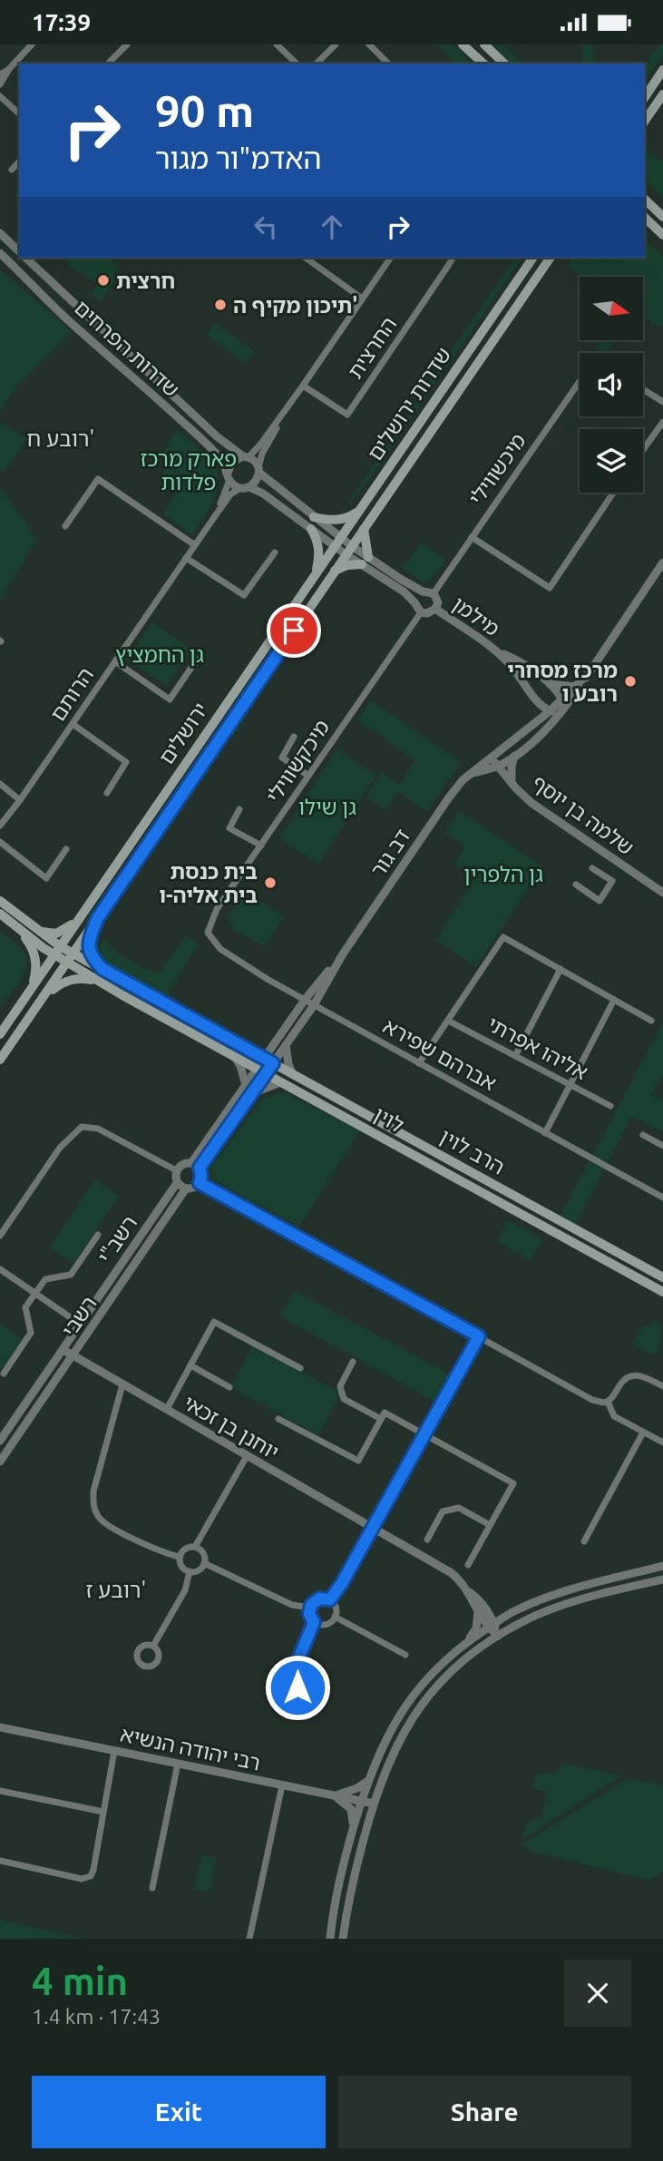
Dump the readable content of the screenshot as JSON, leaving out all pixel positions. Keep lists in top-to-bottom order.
{
  "streets": {
    "main road": [
      "שדרות ירושלים",
      "ירושלים",
      "לוין",
      "הרב לוין"
    ],
    "street": [
      "החרצית",
      "שדרות הפרחים",
      "מיכשווילי",
      "מילמן",
      "הרותם",
      "מיכקשווילי",
      "שלמה בן יוסף",
      "דב גור",
      "אליהו אפרתי",
      "אברהם שפירא",
      "רשב\"י",
      "רשבי",
      "יוחנן בן זכאי",
      "רבי יהודה הנשיא"
    ]
  },
  "crossings": [
    ["שדרות הפרחים", "הרותם"],
    ["שדרות ירושלים", "ירושלים"],
    ["מיכשווילי", "מילמן"],
    ["מיכשווילי", "מיכקשווילי"],
    ["מילמן", "מיכקשווילי"],
    ["מיכקשווילי", "אברהם שפירא"],
    ["שלמה בן יוסף", "דב גור"],
    ["דב גור", "אברהם שפירא"],
    ["דב גור", "הרב לוין"],
    ["לוין", "הרב לוין"],
    ["רשב\"י", "רשבי"],
    ["רשב\"י", "יוחנן בן זכאי"],
    ["רשבי", "יוחנן בן זכאי"]
  ],
  "districts": ["רובע ח'", "רובע ז'"],
  "parks": [
    "פארק מרכז פלדות",
    "גן החמציץ",
    "גן שילו",
    "גן הלפרין"
  ],
  "places": [
    "חרצית",
    "תיכון מקיף ה'",
    "מרכז מסחרי רובע ו",
    "בית כנסת בית אליה-ו"
  ],
  "north": "right",
  "page": {
    "status": "17:39",
    "turn": ["90 m", "האדמ\"ור מגור"],
    "heading": ["4 min", "1.4 km · 17:43"],
    "buttons": ["Exit", "Share"]
  }
}
